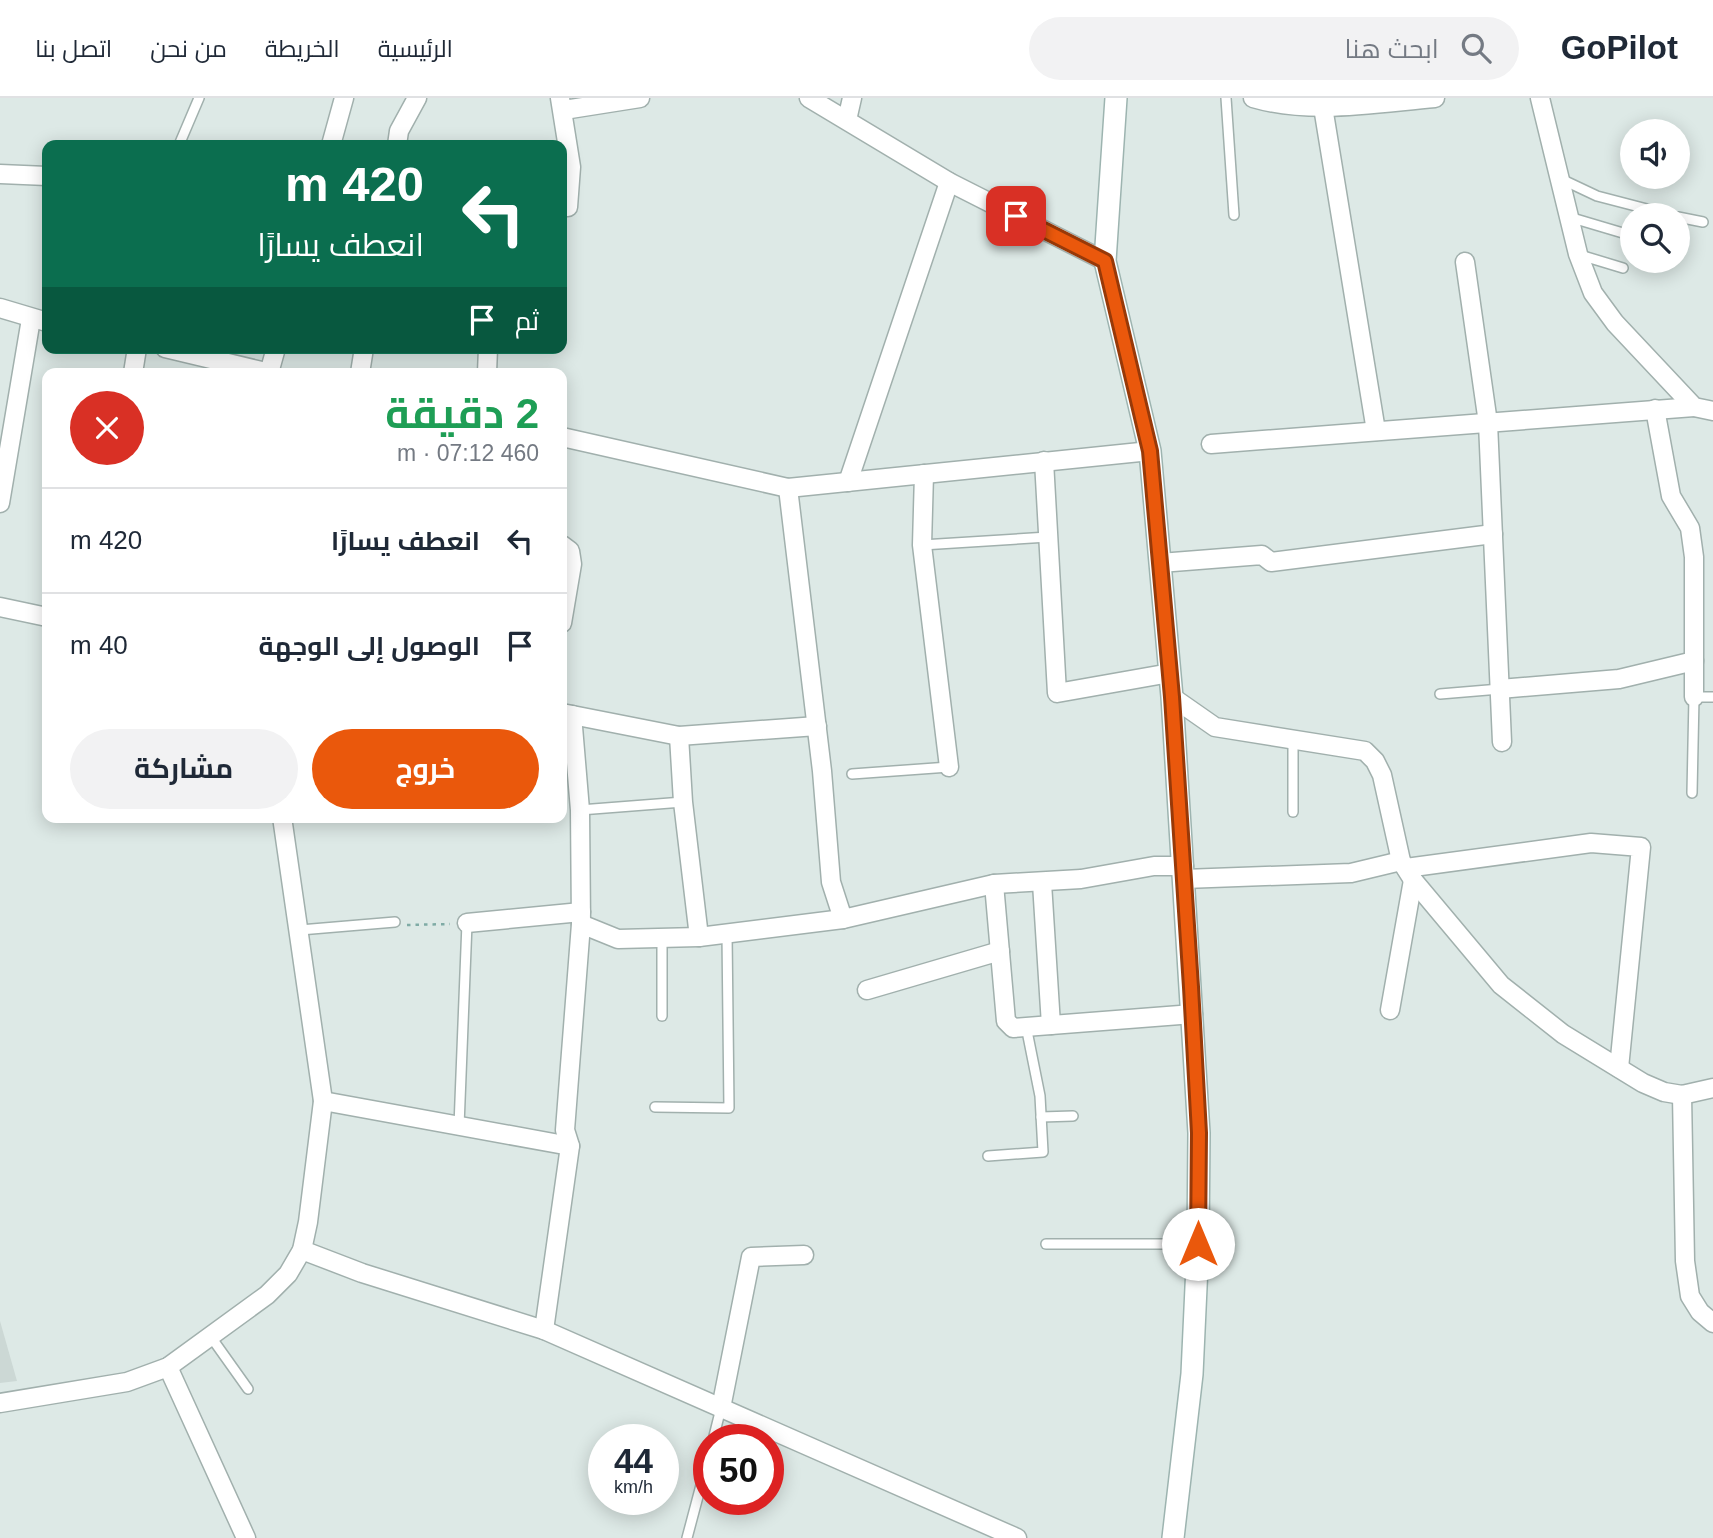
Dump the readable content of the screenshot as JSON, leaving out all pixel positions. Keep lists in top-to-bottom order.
{
  "page": {
    "header": "GoPilot",
    "search": "ابحث هنا",
    "nav": [
      "الرئيسية",
      "الخريطة",
      "من نحن",
      "اتصل بنا"
    ],
    "turn": ["420 m", "انعطف يسارًا"],
    "then": "ثم",
    "heading": ["2 دقيقة", "460 m · 07:12"],
    "list": [
      {
        "name": "انعطف يسارًا",
        "value": "420 m"
      },
      {
        "name": "الوصول إلى الوجهة",
        "value": "40 m"
      }
    ],
    "buttons": ["خروج", "مشاركة"],
    "speed": "44 km/h",
    "limit": "50"
  }
}
